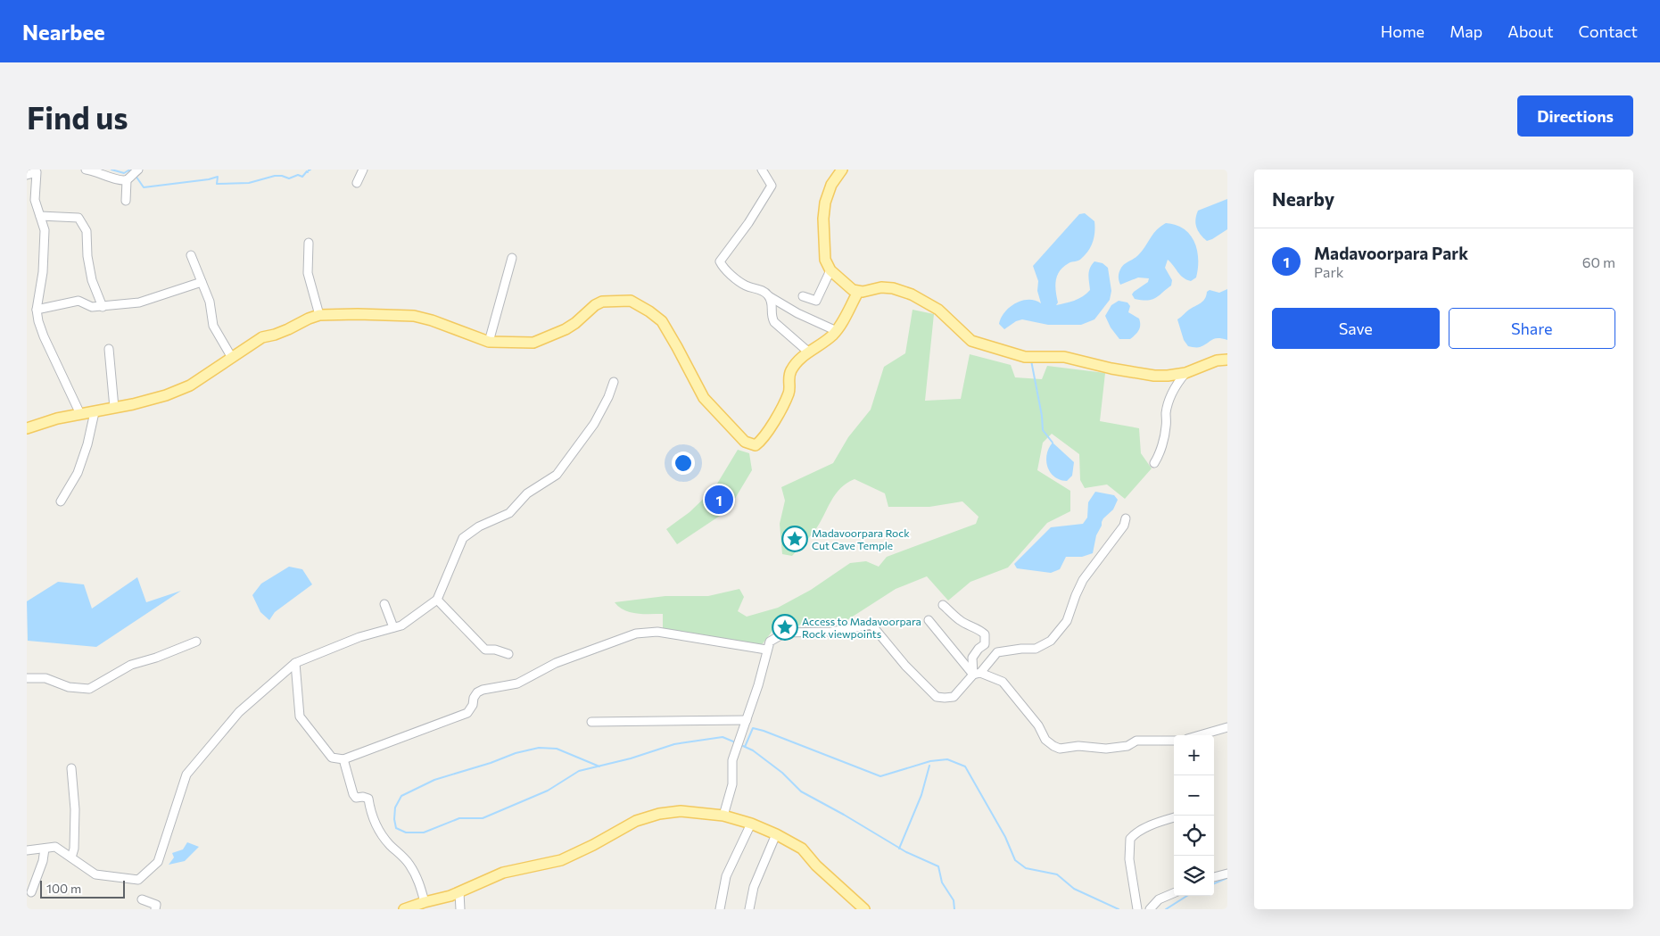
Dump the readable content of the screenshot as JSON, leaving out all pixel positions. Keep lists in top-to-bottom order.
{
  "places": {
    "place": ["Madavoorpara Rock Cut Cave Temple", "Access to Madavoorpara Rock viewpoints"]
  },
  "scale_bar": "100 m",
  "page": {
    "header": "Nearbee",
    "nav": [
      "Home",
      "Map",
      "About",
      "Contact"
    ],
    "buttons": [
      "Directions",
      ["Save", "Share"]
    ],
    "title": "Find us",
    "heading": "Nearby",
    "list": [
      {
        "mark": "1",
        "name": "Madavoorpara Park",
        "note": "Park",
        "value": "60 m"
      }
    ],
    "pins": "1",
    "map_buttons": ["+", "−"],
    "scale": "100 m"
  }
}
